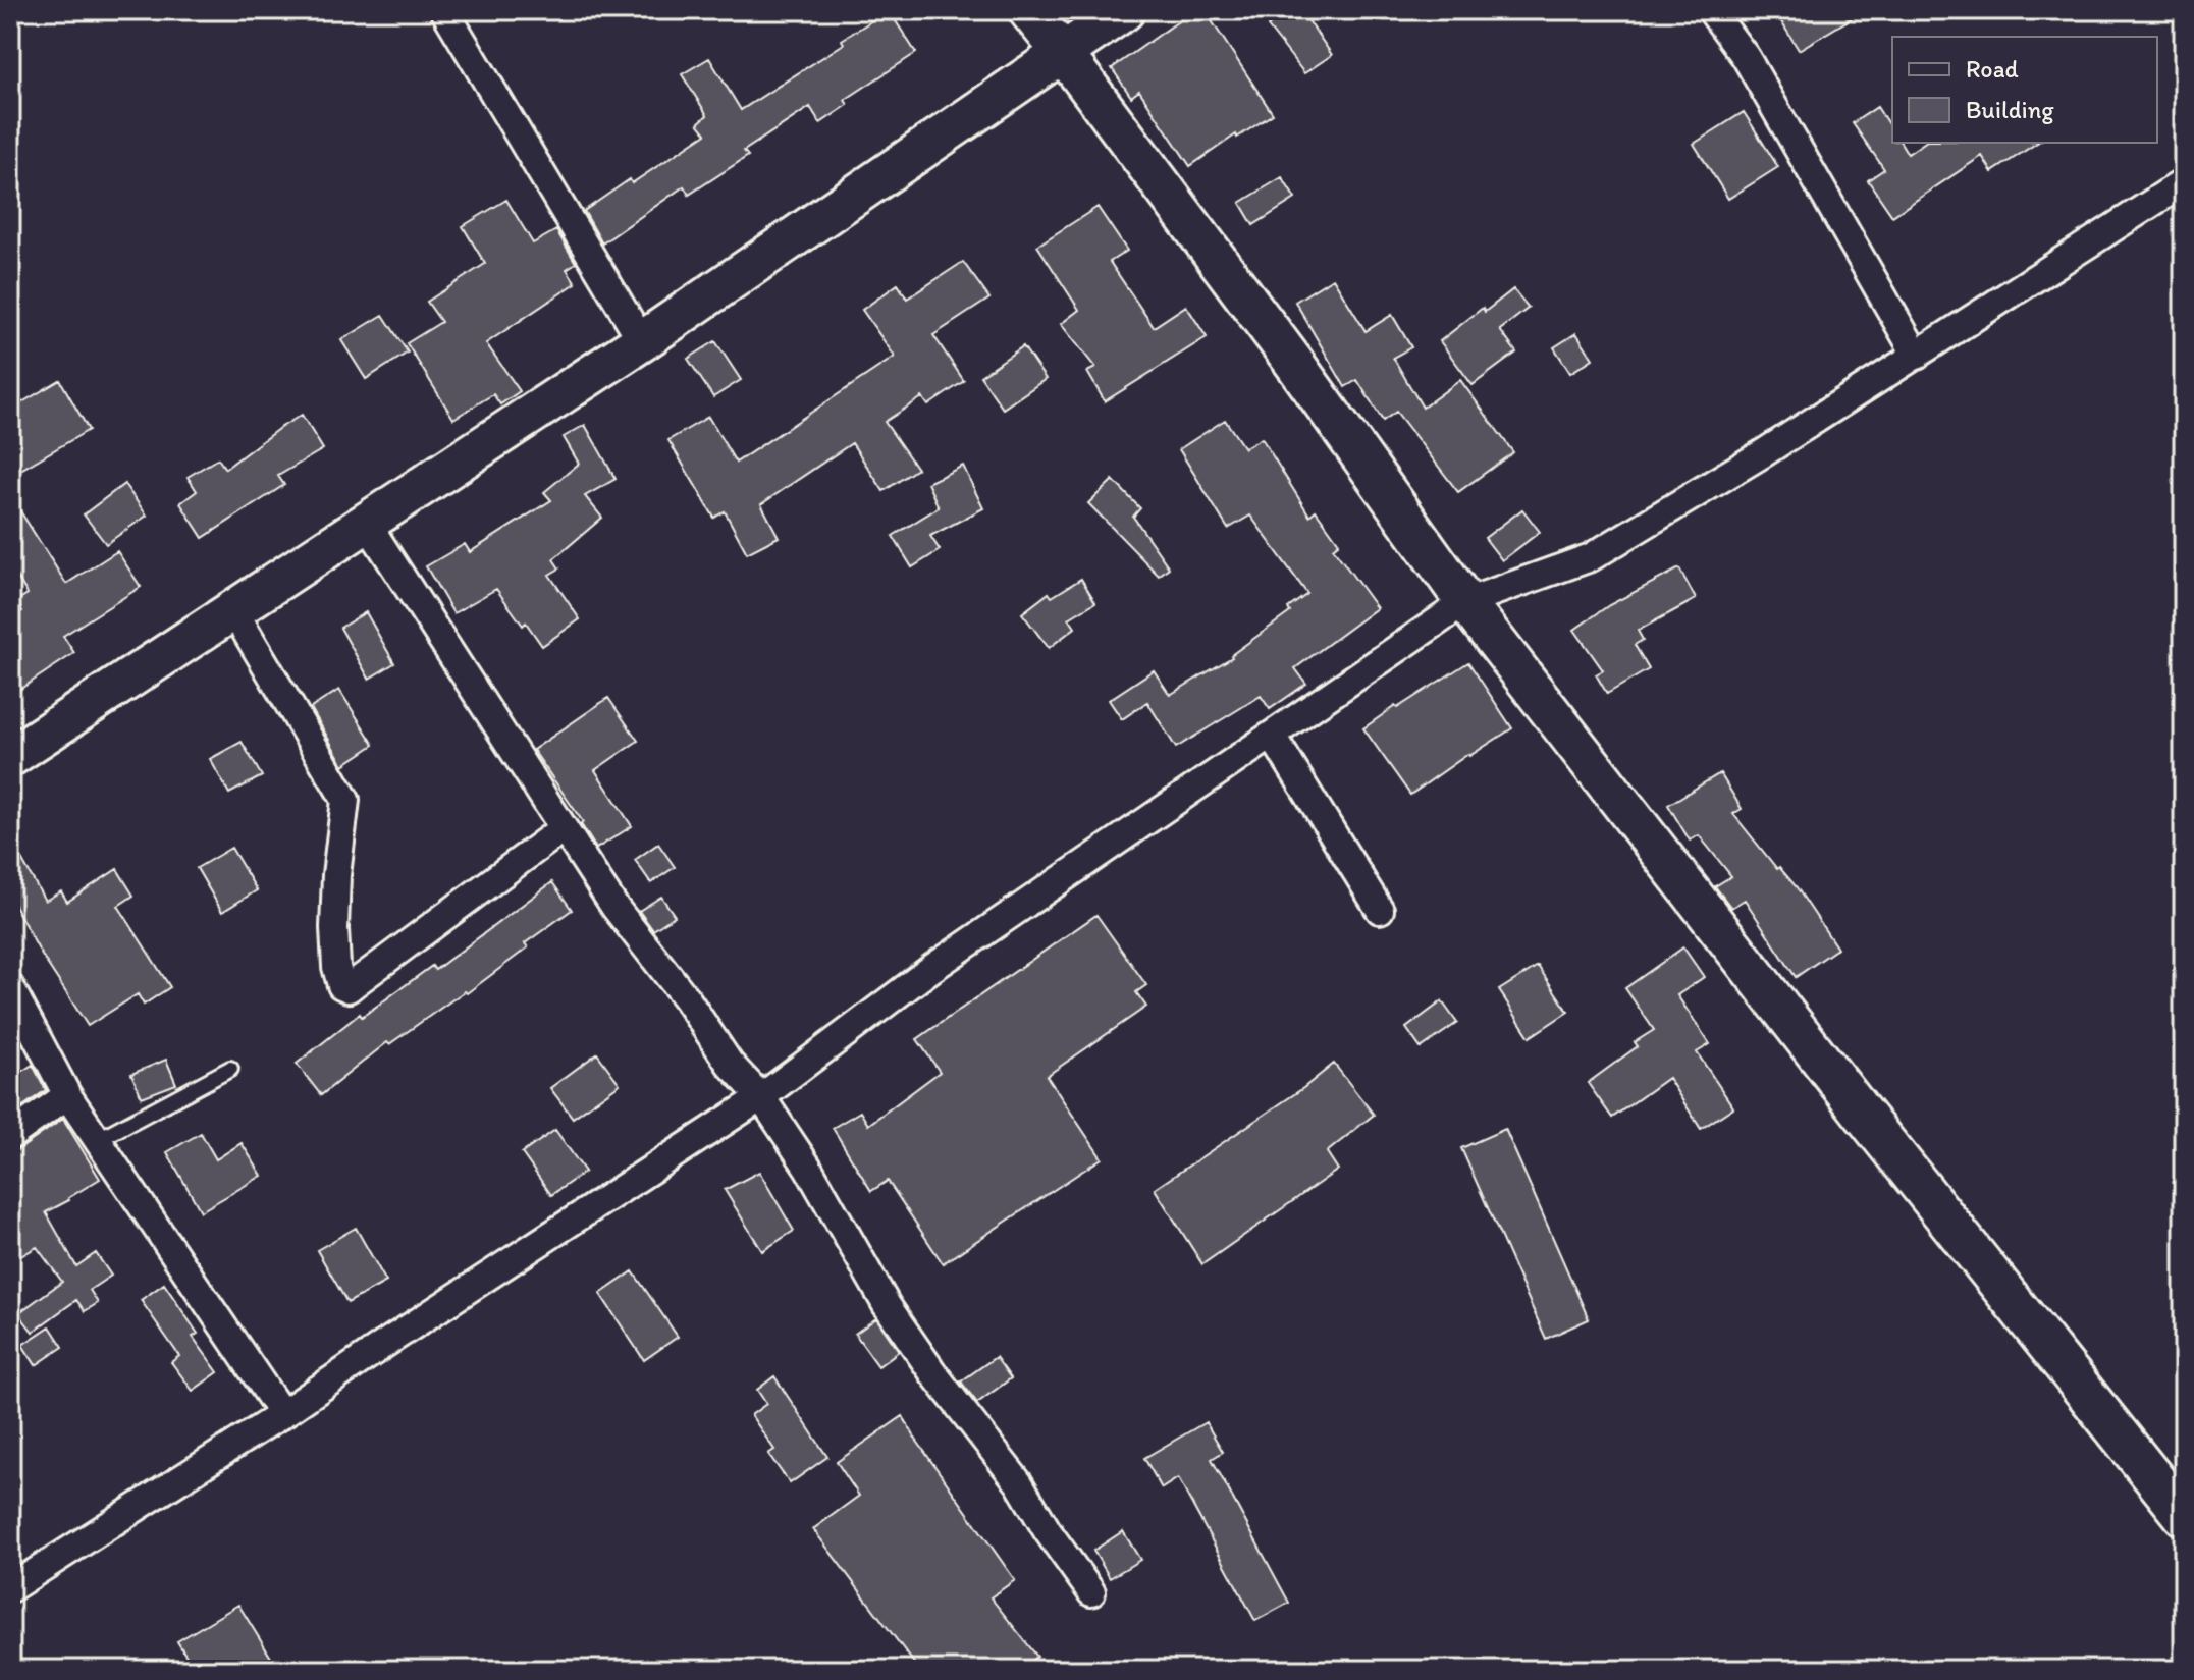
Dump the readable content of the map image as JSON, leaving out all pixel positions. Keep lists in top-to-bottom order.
{
  "legend": ["Road", "Building"]
}
